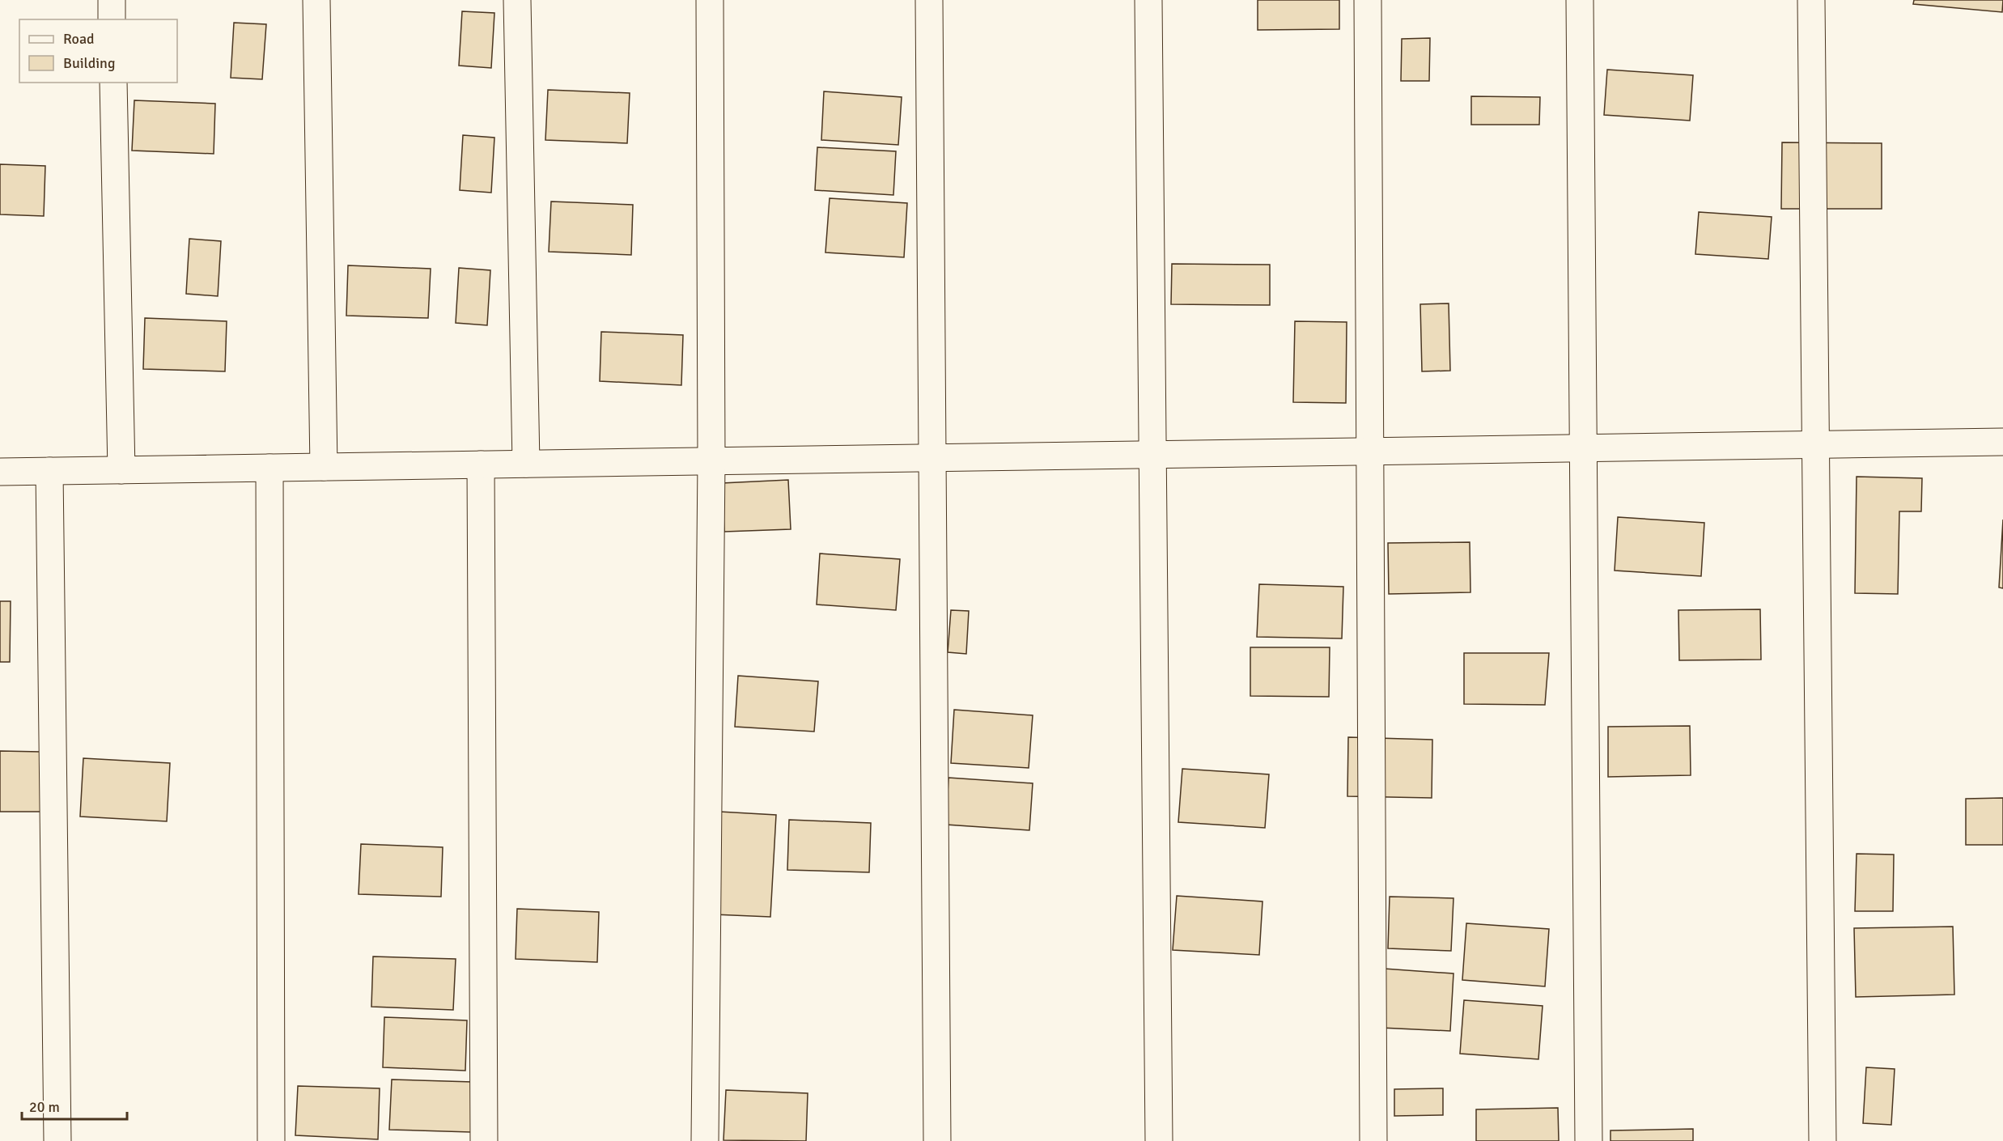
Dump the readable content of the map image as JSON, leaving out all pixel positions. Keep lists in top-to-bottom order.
{
  "legend": ["Road", "Building"],
  "scale_bar": "20 m"
}
